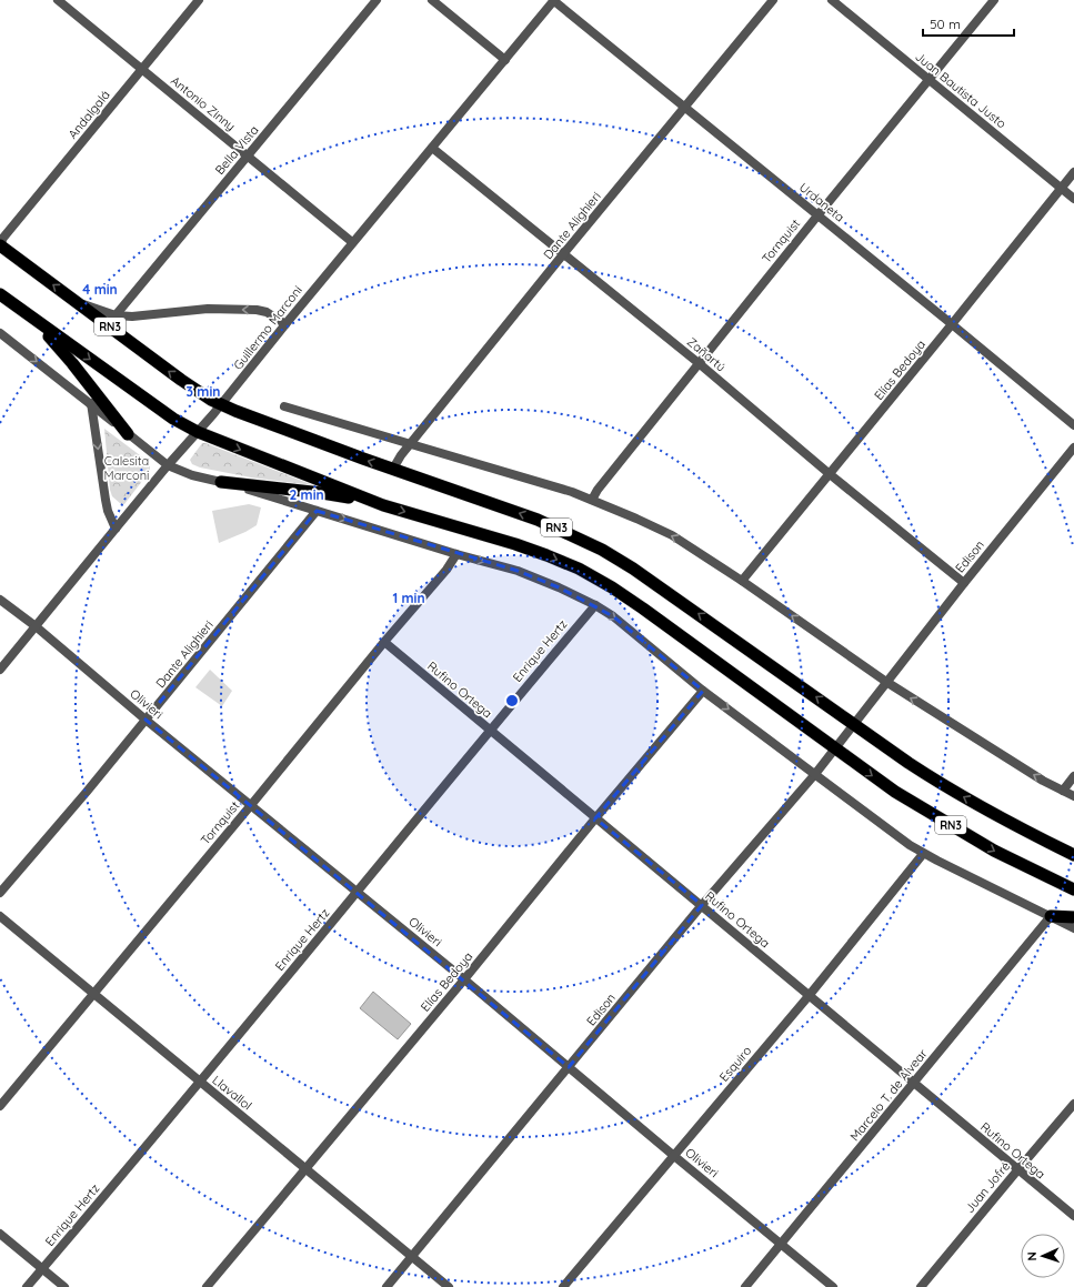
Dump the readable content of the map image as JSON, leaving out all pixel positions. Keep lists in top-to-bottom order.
{
  "streets": {
    "highway": ["RN3"],
    "street": [
      "Juan Bautista Justo",
      "Antonio Zinny",
      "Andalgalá",
      "Bella Vista",
      "Urdaneta",
      "Dante Alighieri",
      "Tornquist",
      "Guillermo Marconi",
      "Zañartú",
      "Elías Bedoya",
      "Edison",
      "Enrique Hertz",
      "Rufino Ortega",
      "Olivieri",
      "Esquiro",
      "Llavallol",
      "Marcelo T. de Alvear",
      "Juan Jofré"
    ]
  },
  "crossings": [
    ["Juan Bautista Justo", "Tornquist"],
    ["Juan Bautista Justo", "Elías Bedoya"],
    ["Antonio Zinny", "Andalgalá"],
    ["Antonio Zinny", "Bella Vista"],
    ["Antonio Zinny", "Guillermo Marconi"],
    ["Andalgalá", "RN3"],
    ["Urdaneta", "Dante Alighieri"],
    ["Urdaneta", "Tornquist"],
    ["Urdaneta", "Guillermo Marconi"],
    ["Urdaneta", "Elías Bedoya"],
    ["Dante Alighieri", "RN3"],
    ["Dante Alighieri", "Zañartú"],
    ["Dante Alighieri", "Olivieri"],
    ["Tornquist", "Zañartú"],
    ["Tornquist", "Rufino Ortega"],
    ["Tornquist", "Olivieri"],
    ["Tornquist", "Llavallol"],
    ["RN3", "Guillermo Marconi"],
    ["RN3", "Edison"],
    ["Guillermo Marconi", "Zañartú"],
    ["Guillermo Marconi", "Olivieri"],
    ["Zañartú", "Elías Bedoya"],
    ["Zañartú", "Edison"],
    ["Elías Bedoya", "Rufino Ortega"],
    ["Elías Bedoya", "Olivieri"],
    ["Elías Bedoya", "Llavallol"],
    ["Edison", "Rufino Ortega"],
    ["Edison", "Olivieri"],
    ["Edison", "Llavallol"],
    ["Enrique Hertz", "Rufino Ortega"],
    ["Enrique Hertz", "Olivieri"],
    ["Enrique Hertz", "Llavallol"],
    ["Rufino Ortega", "Esquiro"],
    ["Rufino Ortega", "Marcelo T. de Alvear"],
    ["Rufino Ortega", "Juan Jofré"],
    ["Olivieri", "Esquiro"],
    ["Olivieri", "Marcelo T. de Alvear"]
  ],
  "parks": ["Calesita Marconi"],
  "scale_bar": "50 m",
  "north": "left",
  "rings": [
    "4 min",
    "3 min",
    "2 min",
    "1 min"
  ]
}
